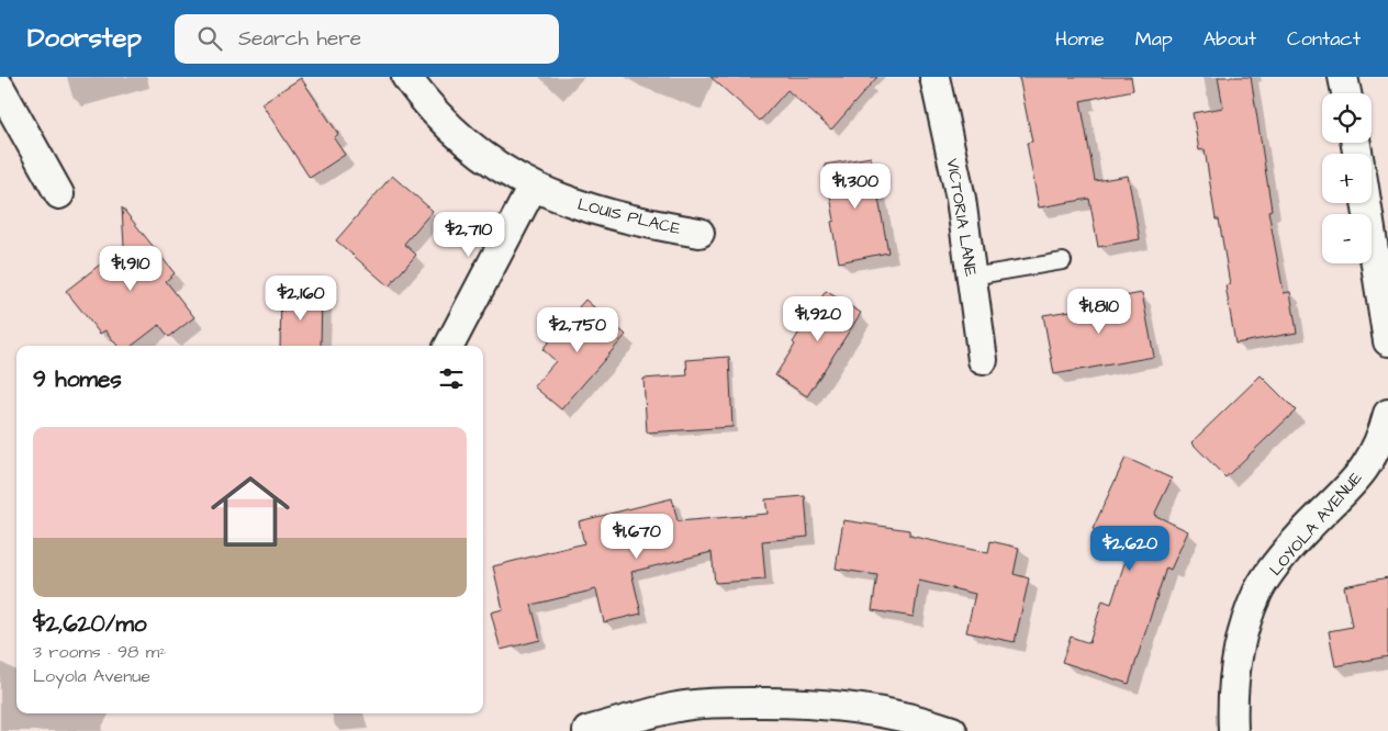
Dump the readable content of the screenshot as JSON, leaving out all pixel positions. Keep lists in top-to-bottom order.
{
  "streets": {
    "street": ["LOUIS PLACE", "VICTORIA LANE", "LOYOLA AVENUE"]
  },
  "page": {
    "header": "Doorstep",
    "search": "Search here",
    "nav": [
      "Home",
      "Map",
      "About",
      "Contact"
    ],
    "map_buttons": ["+", "−"],
    "price": [
      "$1,300",
      "$2,710",
      "$1,910",
      "$2,160",
      "$1,810",
      "$1,920",
      "$2,750",
      "$1,670",
      "$2,620"
    ],
    "heading": "9 homes",
    "list": [
      {
        "name": "$2,620/mo",
        "note": "3 rooms · 98 m² · Loyola Avenue"
      }
    ]
  }
}
